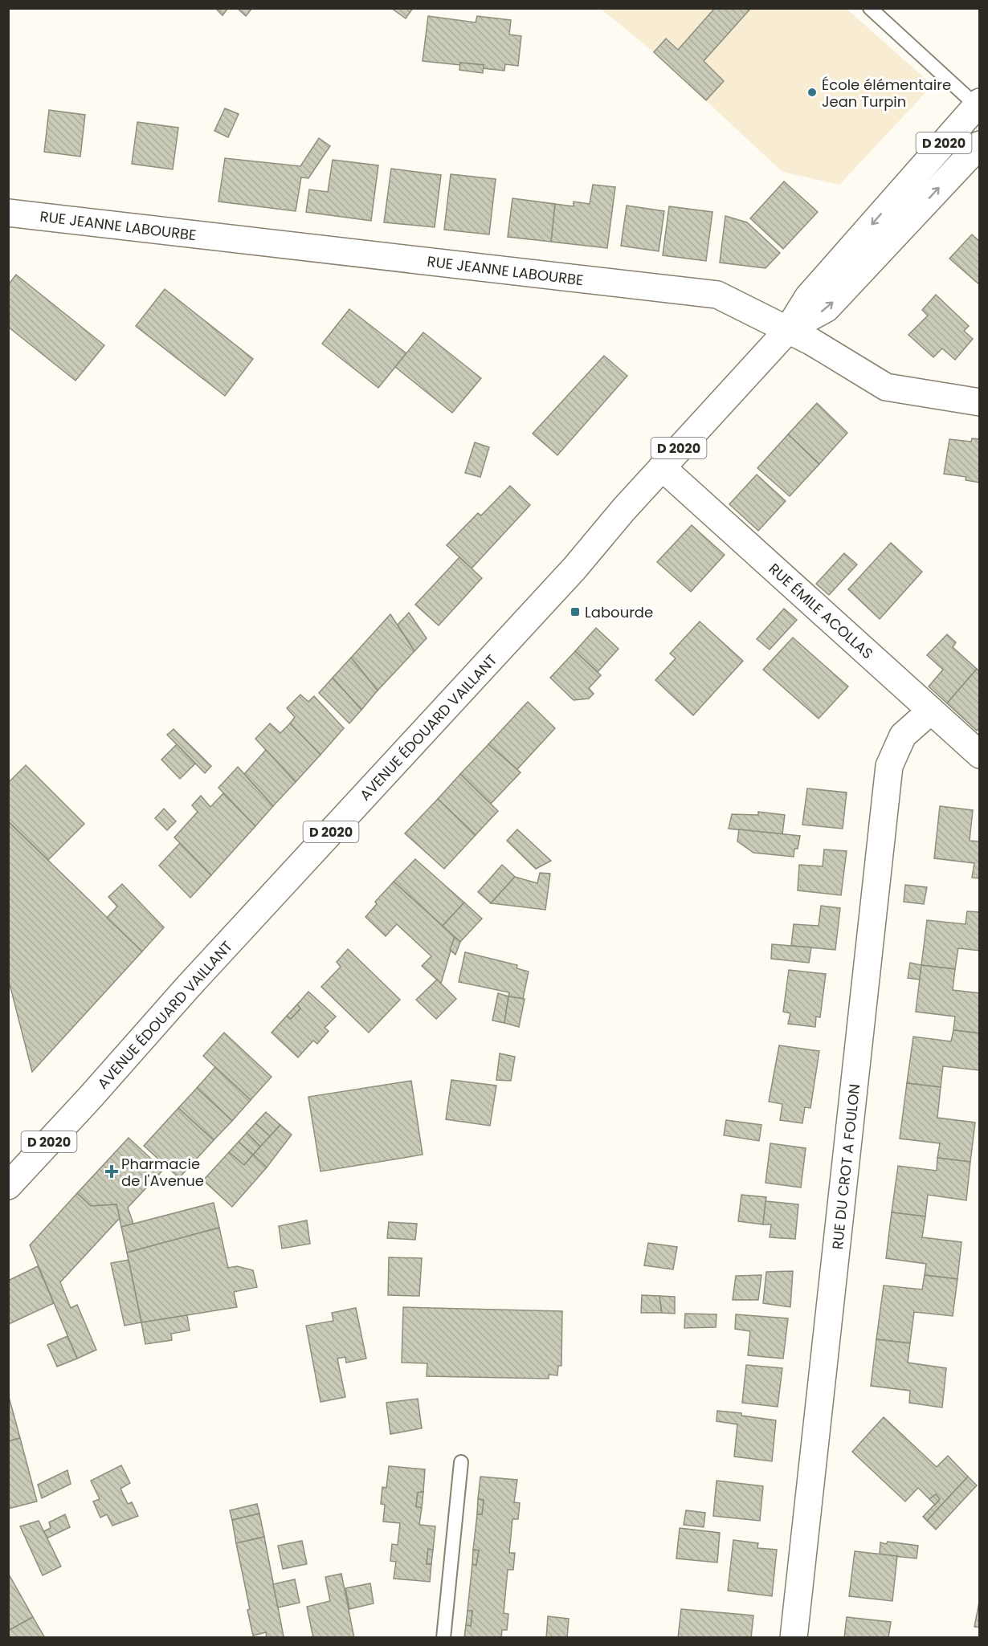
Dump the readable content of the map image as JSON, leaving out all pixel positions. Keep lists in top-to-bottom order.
{
  "streets": {
    "street": [
      "D 2020",
      "RUE JEANNE LABOURBE",
      "RUE ÉMILE ACOLLAS",
      "AVENUE ÉDOUARD VAILLANT",
      "RUE DU CROT A FOULON"
    ]
  },
  "crossings": [
    ["RUE JEANNE LABOURBE", "AVENUE ÉDOUARD VAILLANT"],
    ["RUE ÉMILE ACOLLAS", "AVENUE ÉDOUARD VAILLANT"],
    ["RUE ÉMILE ACOLLAS", "RUE DU CROT A FOULON"]
  ],
  "places": {
    "other": ["École élémentaire Jean Turpin"],
    "transit": ["Labourde"],
    "health": ["Pharmacie de l'Avenue"]
  }
}
